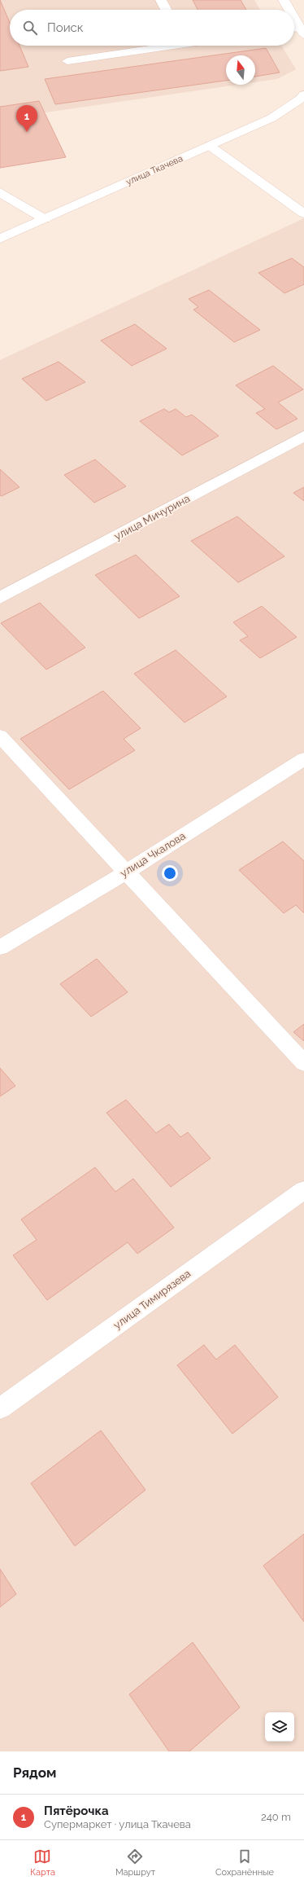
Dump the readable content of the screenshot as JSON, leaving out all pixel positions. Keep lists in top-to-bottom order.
{
  "streets": {
    "street": [
      "улица Ткачева",
      "улица Мичурина",
      "улица Чкалова",
      "улица Тимирязева"
    ]
  },
  "north": "top",
  "page": {
    "search": "Поиск",
    "pins": "1",
    "heading": "Рядом",
    "list": [
      {
        "mark": "1",
        "name": "Пятёрочка",
        "note": "Супермаркет · улица Ткачева",
        "value": "240 m"
      }
    ],
    "nav": ["Карта", "Маршрут", "Сохранённые"]
  }
}
